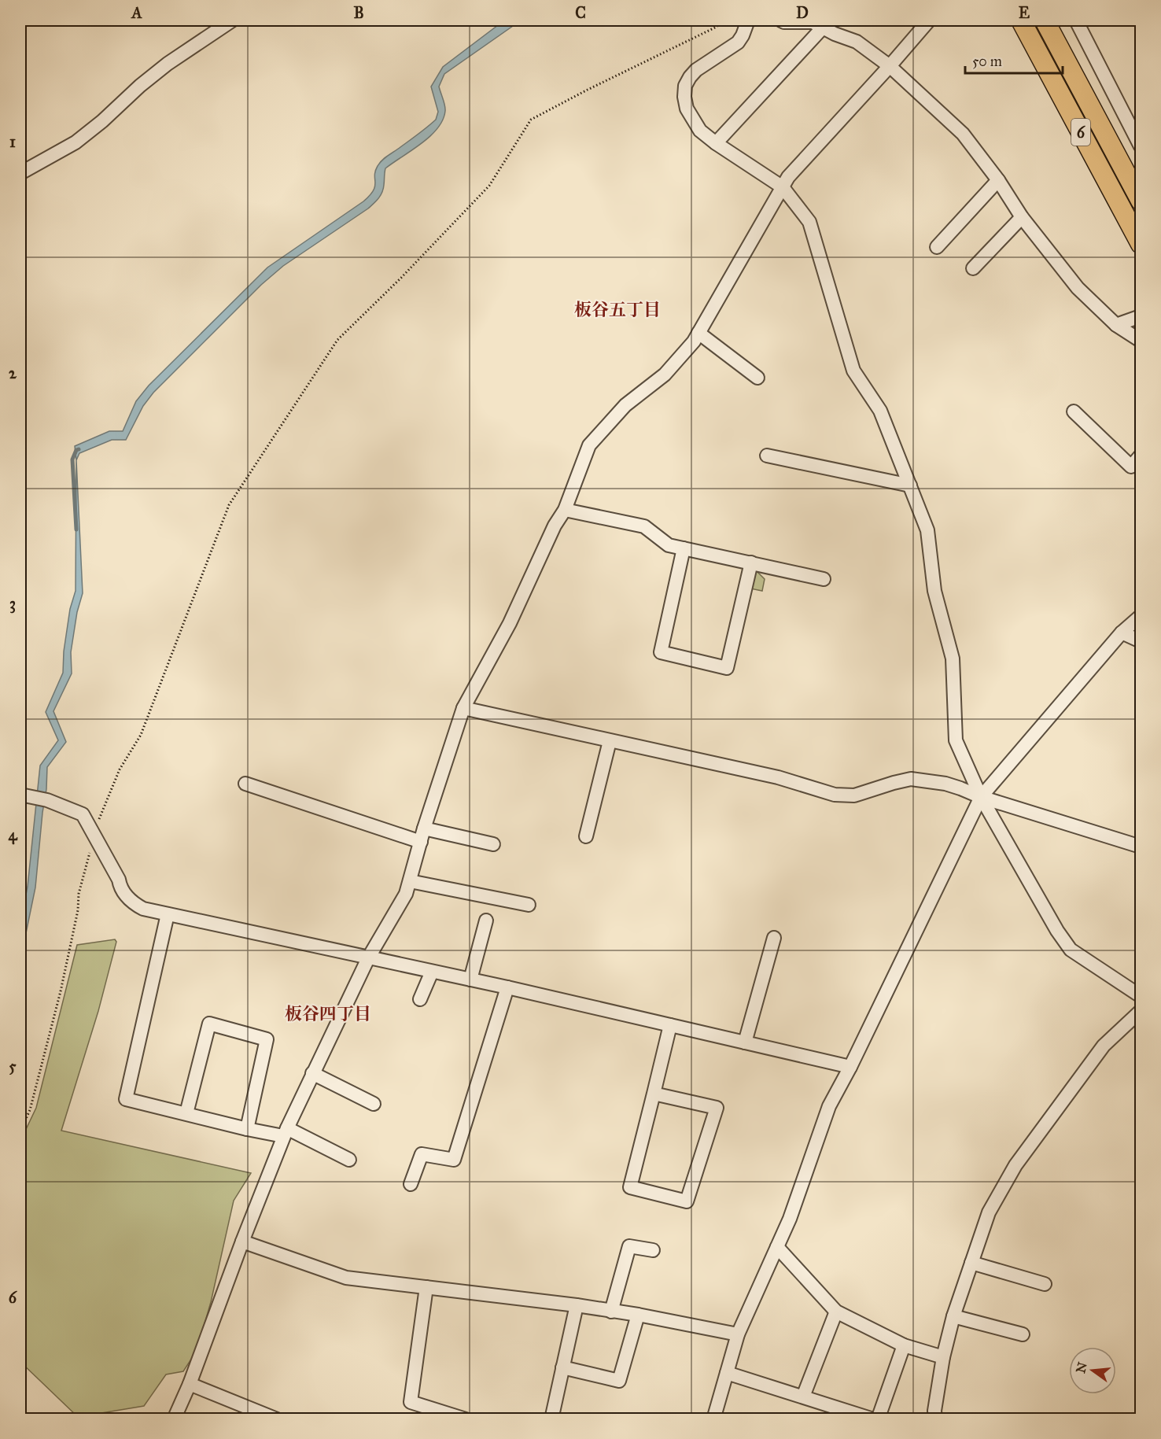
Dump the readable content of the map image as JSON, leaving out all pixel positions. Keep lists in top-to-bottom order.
{
  "streets": {
    "highway": ["6"]
  },
  "districts": ["板谷五丁目", "板谷四丁目"],
  "scale_bar": "50 m",
  "north": "left",
  "grid": {
    "columns": [
      "A",
      "B",
      "C",
      "D",
      "E"
    ],
    "rows": [
      "1",
      "2",
      "3",
      "4",
      "5",
      "6"
    ]
  }
}
